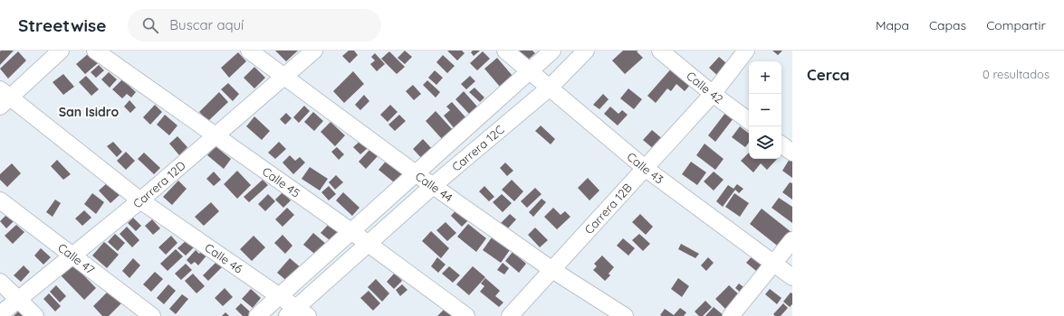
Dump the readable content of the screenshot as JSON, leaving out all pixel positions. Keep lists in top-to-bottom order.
{
  "streets": {
    "street": [
      "Calle 42",
      "Carrera 12C",
      "Calle 43",
      "Calle 45",
      "Carrera 12D",
      "Calle 44",
      "Carrera 12B",
      "Calle 47",
      "Calle 46"
    ]
  },
  "crossings": [
    ["Calle 42", "Carrera 12B"],
    ["Carrera 12C", "Calle 43"],
    ["Carrera 12C", "Calle 45"],
    ["Carrera 12C", "Calle 44"],
    ["Carrera 12C", "Calle 46"],
    ["Calle 43", "Carrera 12B"],
    ["Calle 45", "Carrera 12D"],
    ["Carrera 12D", "Calle 44"],
    ["Carrera 12D", "Calle 47"],
    ["Carrera 12D", "Calle 46"],
    ["Calle 44", "Carrera 12B"]
  ],
  "districts": ["San Isidro"],
  "page": {
    "header": "Streetwise",
    "search": "Buscar aquí",
    "nav": ["Mapa", "Capas", "Compartir"],
    "heading": ["Cerca", "0 resultados"],
    "map_buttons": ["+", "−"]
  }
}
